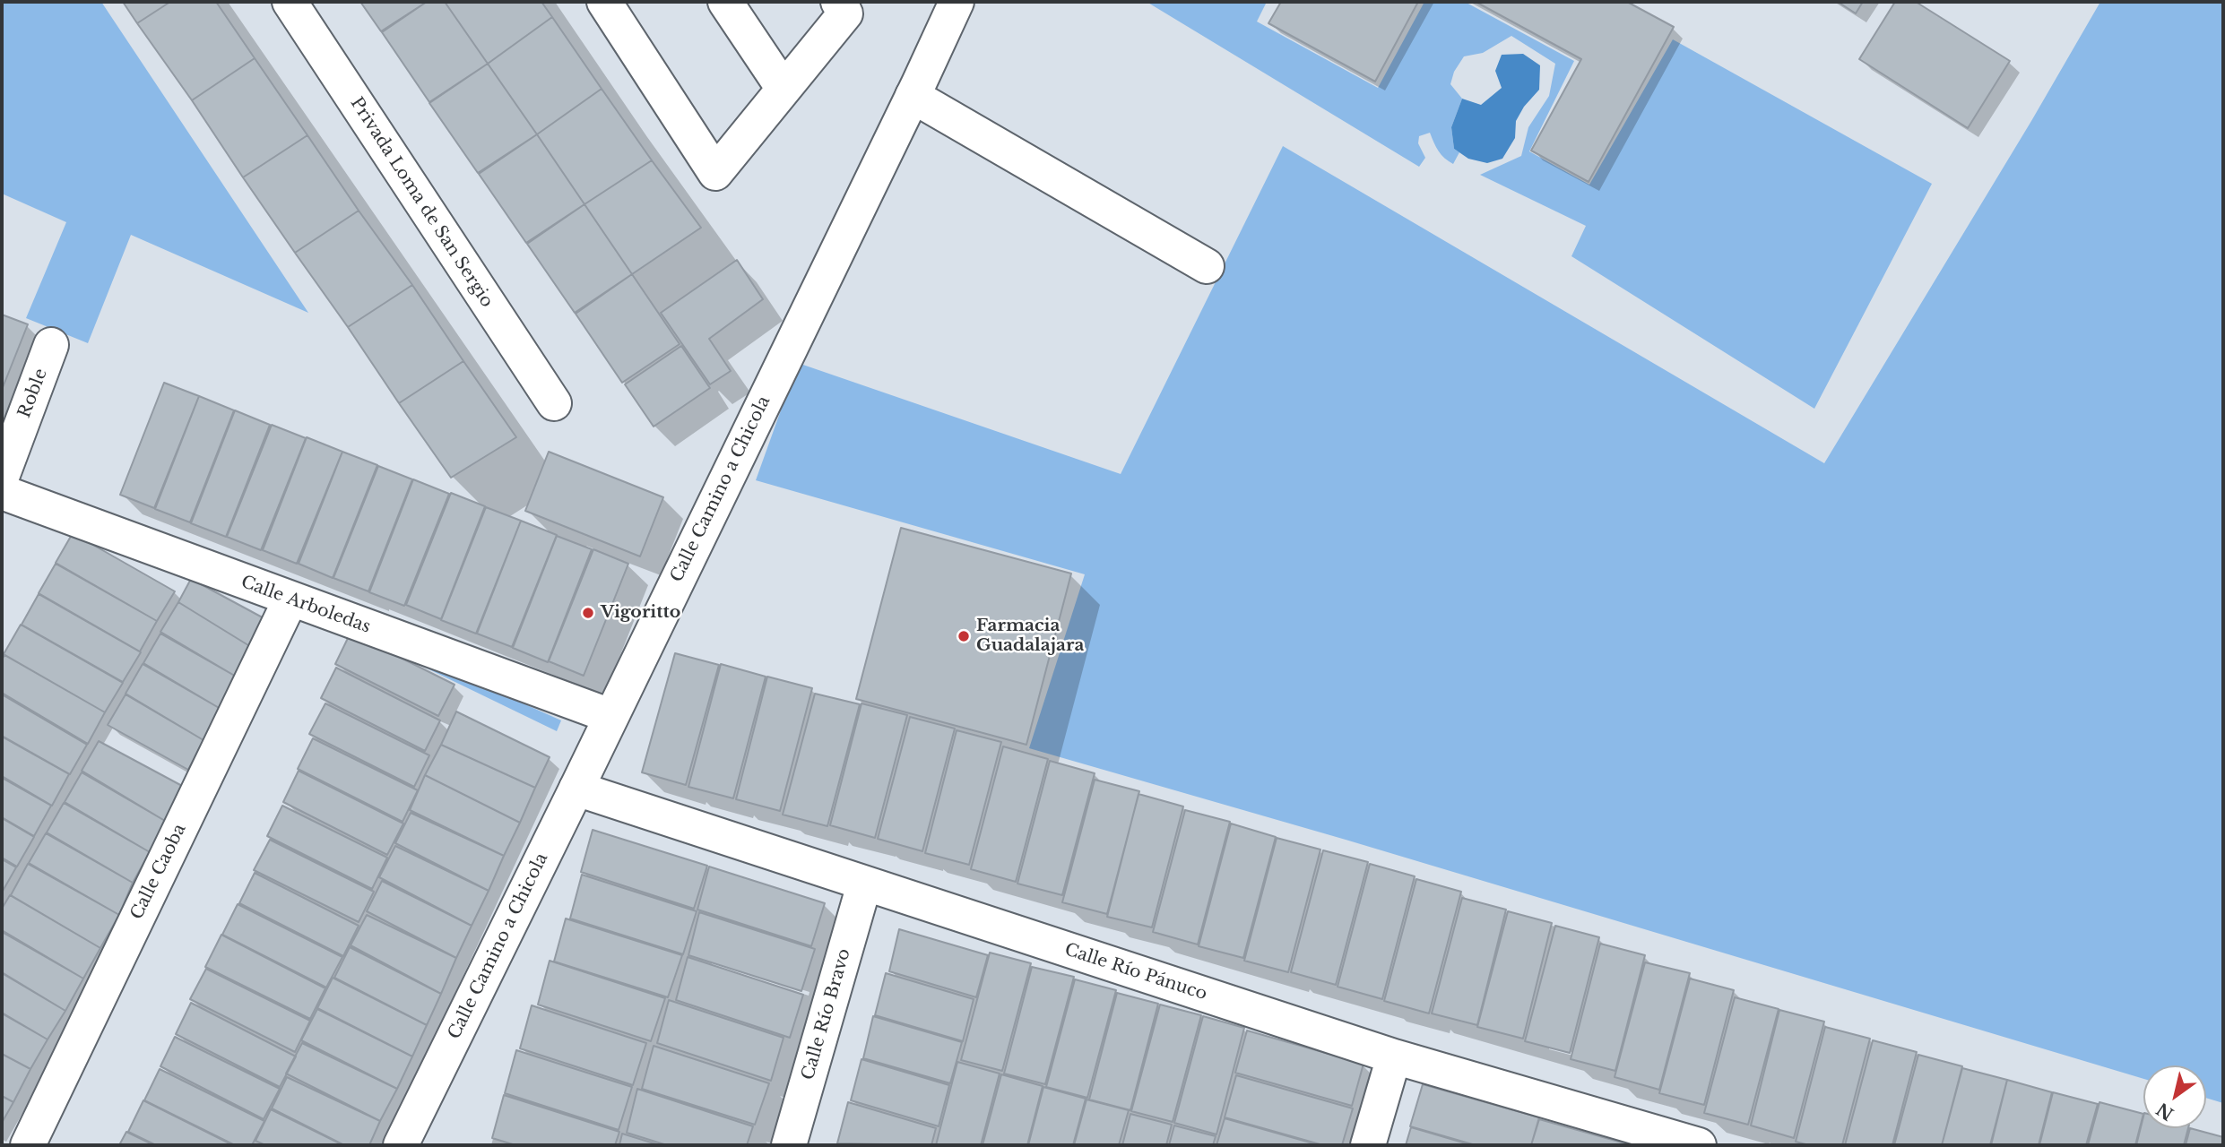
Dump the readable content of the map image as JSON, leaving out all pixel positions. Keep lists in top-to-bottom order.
{
  "streets": {
    "street": [
      "Privada Loma de San Sergio",
      "Roble",
      "Calle Camino a Chicola",
      "Calle Arboledas",
      "Calle Caoba",
      "Calle Río Pánuco",
      "Calle Río Bravo"
    ]
  },
  "crossings": [
    ["Calle Camino a Chicola", "Calle Arboledas"],
    ["Calle Camino a Chicola", "Calle Río Pánuco"],
    ["Calle Arboledas", "Calle Caoba"],
    ["Calle Río Pánuco", "Calle Río Bravo"]
  ],
  "places": ["Vigoritto", "Farmacia Guadalajara"],
  "north": "bottom left"
}
